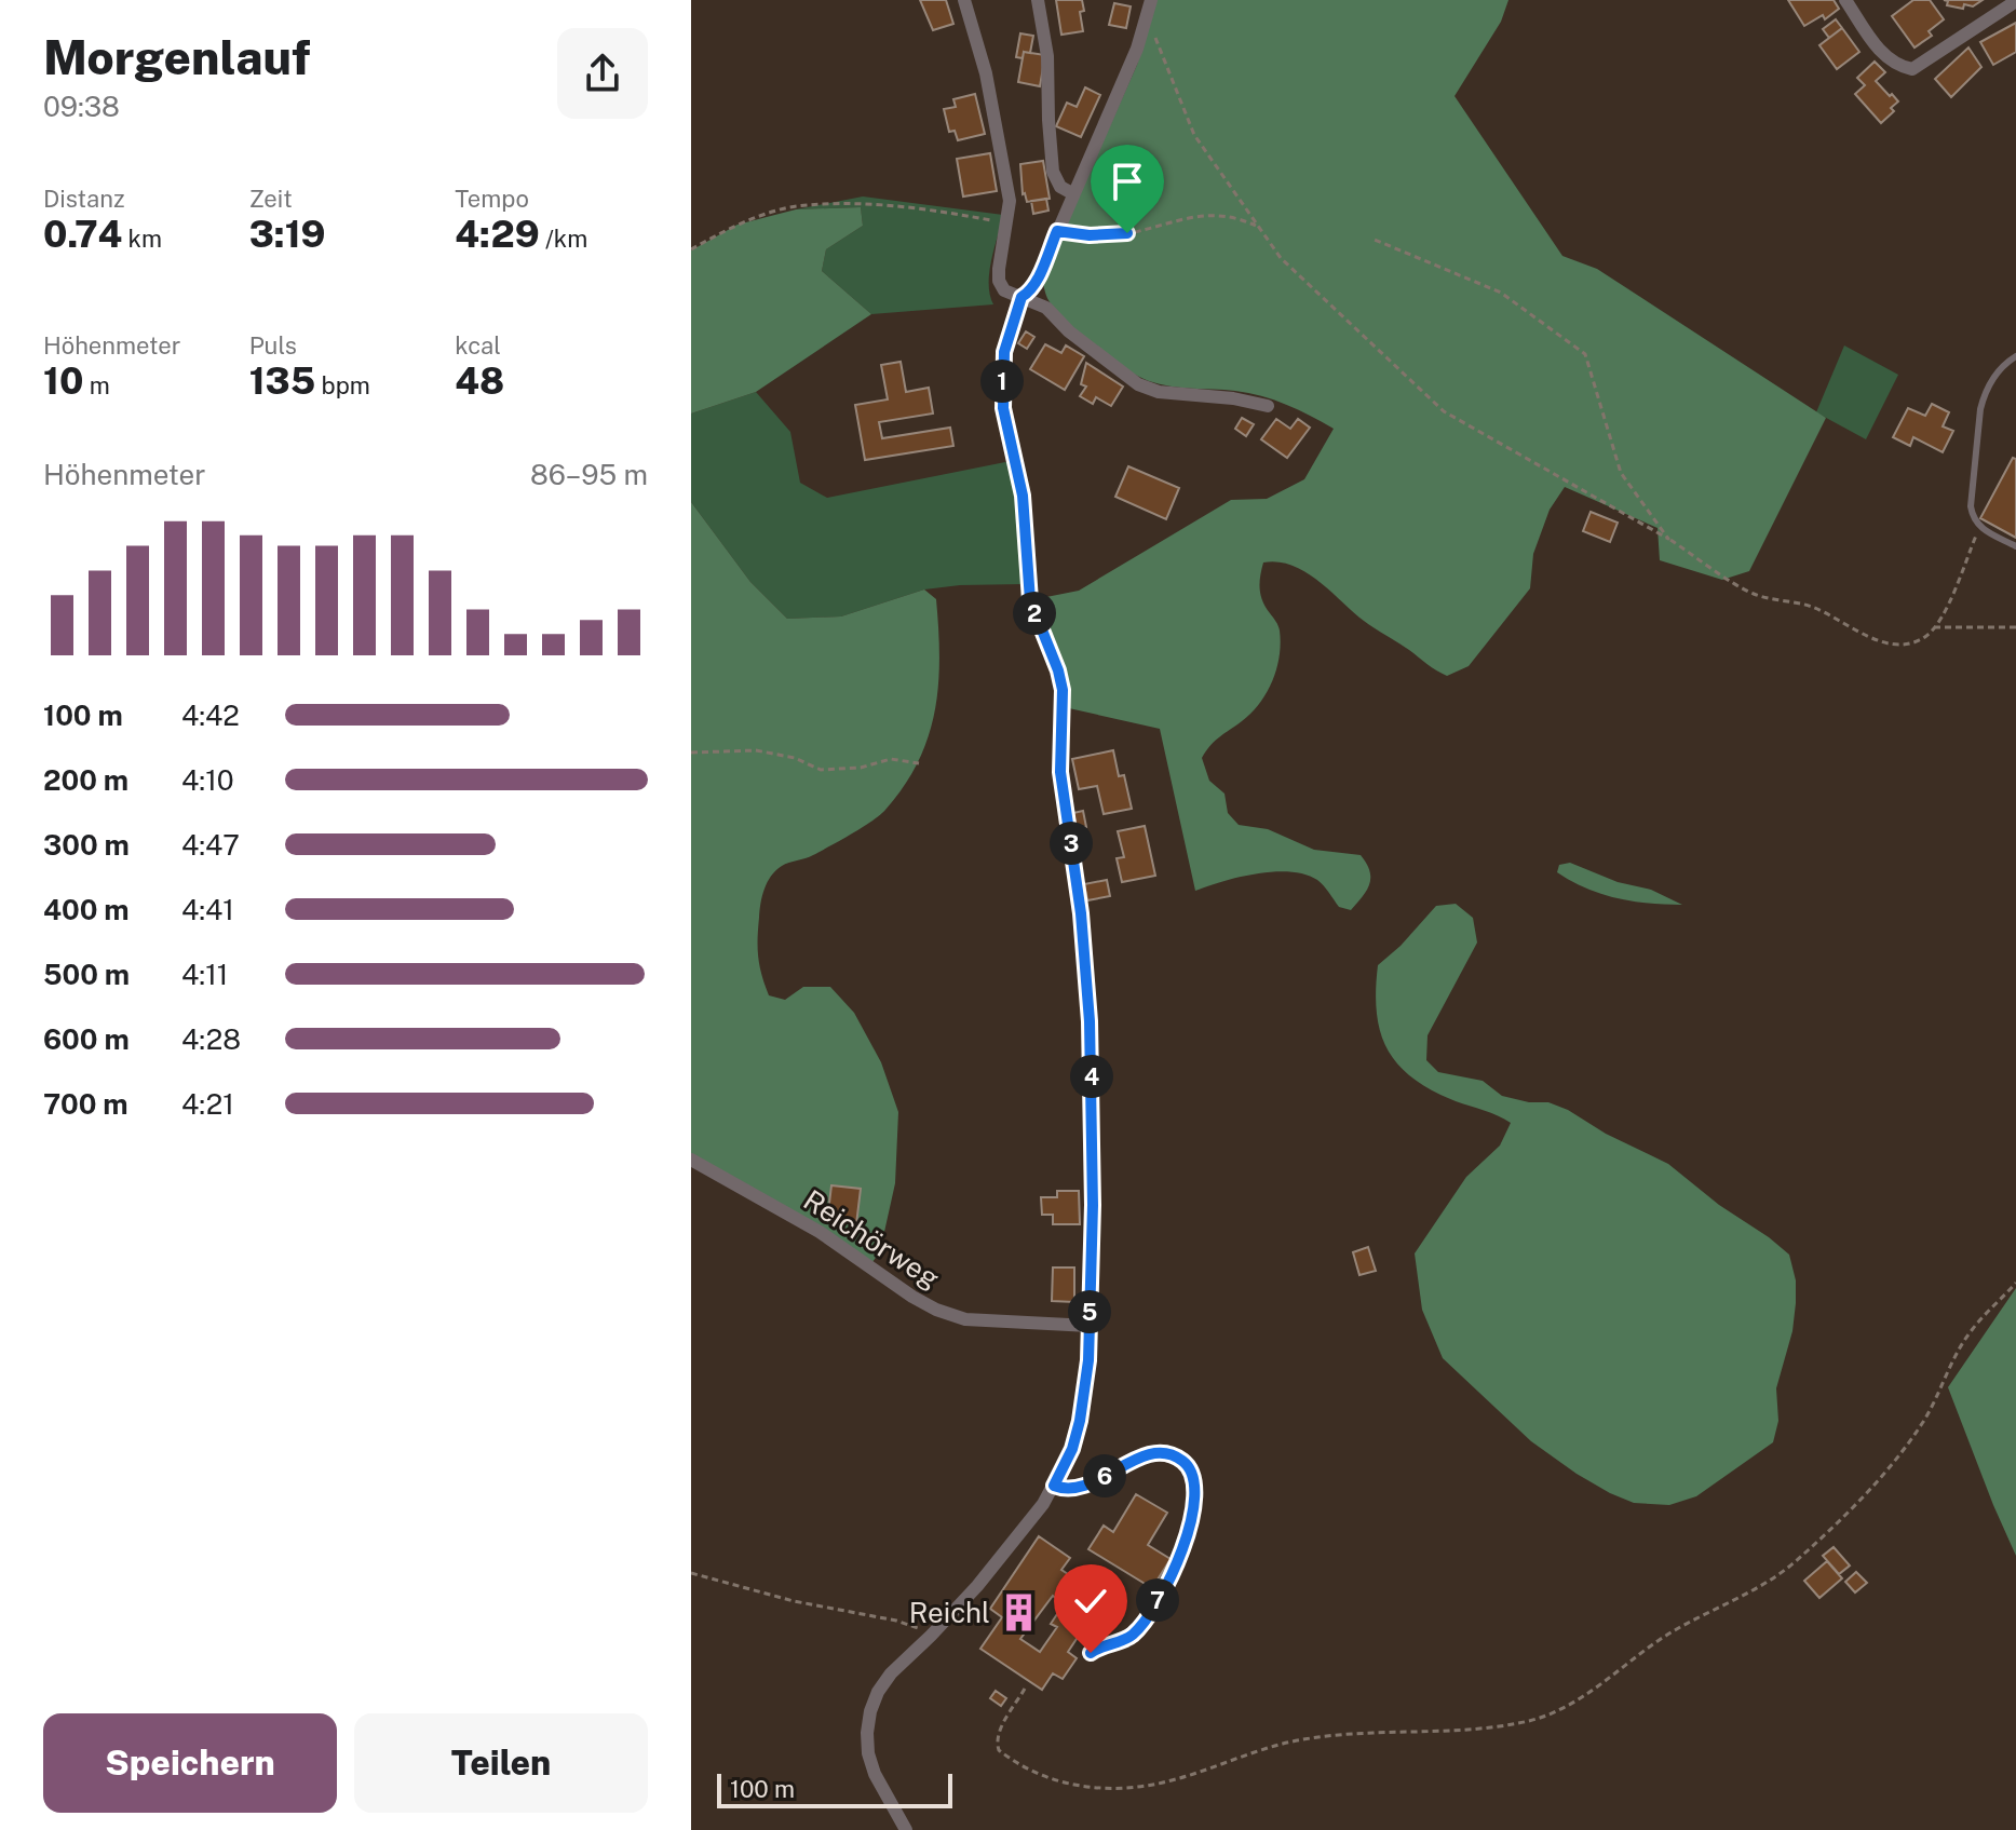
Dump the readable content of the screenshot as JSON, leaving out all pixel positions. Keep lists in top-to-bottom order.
{
  "streets": {
    "street": ["Reichörweg"]
  },
  "places": {
    "building": ["Reichl"]
  },
  "scale_bar": "100 m",
  "page": {
    "heading": ["Morgenlauf", "09:38"],
    "stats": [
      ["Distanz", "0.74 km"],
      ["Zeit", "3:19"],
      ["Tempo", "4:29 /km"],
      ["Höhenmeter", "10 m"],
      ["Puls", "135 bpm"],
      ["kcal", "48"]
    ],
    "pins": [
      "1",
      "2",
      "3",
      "4",
      "5",
      "6",
      "7"
    ],
    "chart": ["Höhenmeter", "86–95 m"],
    "list": [
      {
        "name": "100 m",
        "note": "4:42"
      },
      {
        "name": "200 m",
        "note": "4:10"
      },
      {
        "name": "300 m",
        "note": "4:47"
      },
      {
        "name": "400 m",
        "note": "4:41"
      },
      {
        "name": "500 m",
        "note": "4:11"
      },
      {
        "name": "600 m",
        "note": "4:28"
      },
      {
        "name": "700 m",
        "note": "4:21"
      }
    ],
    "buttons": ["Speichern", "Teilen"],
    "scale": "100 m"
  }
}
